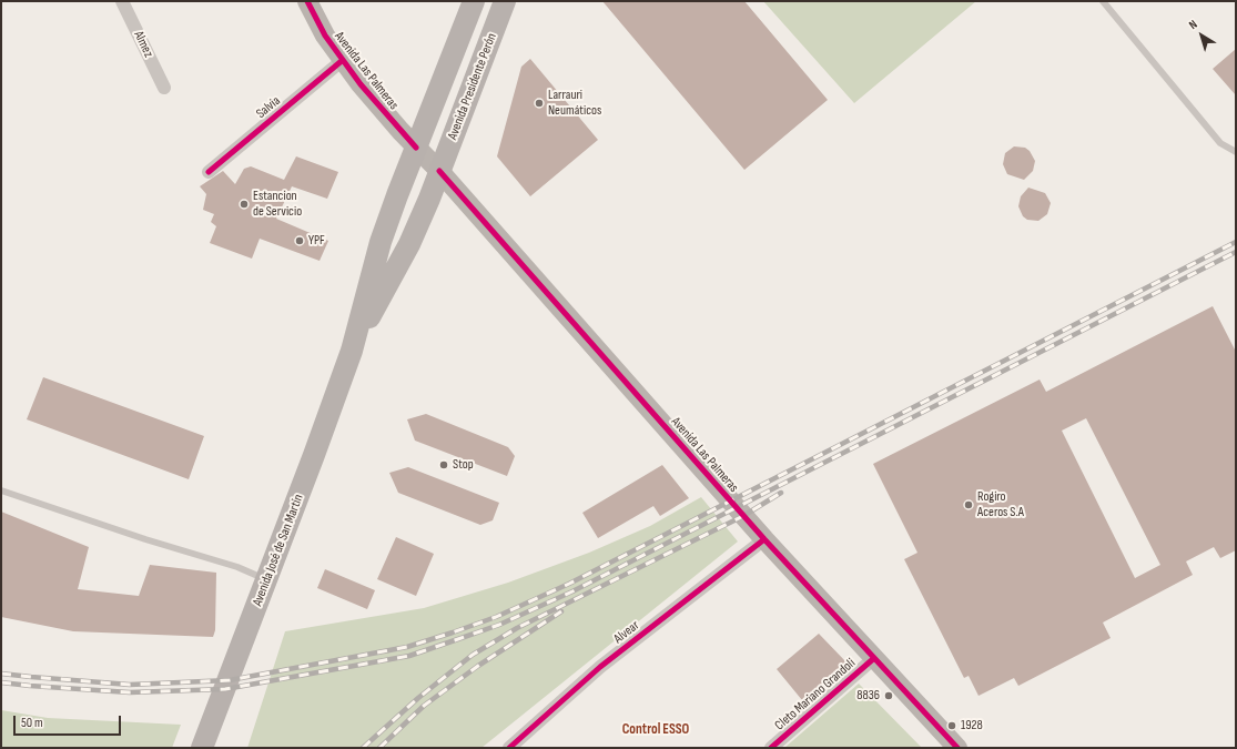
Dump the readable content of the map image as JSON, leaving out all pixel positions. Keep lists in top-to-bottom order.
{
  "streets": {
    "main road": ["Avenida Las Palmeras", "Avenida Presidente Perón", "Avenida José de San Martín"],
    "street": [
      "Almez",
      "Salvia",
      "Alvear",
      "Cleto Mariano Grandoli"
    ]
  },
  "crossings": [
    ["Avenida Las Palmeras", "Avenida Presidente Perón"],
    ["Avenida Las Palmeras", "Salvia"],
    ["Avenida Las Palmeras", "Avenida José de San Martín"],
    ["Avenida Las Palmeras", "Alvear"],
    ["Avenida Las Palmeras", "Cleto Mariano Grandoli"],
    ["Avenida Presidente Perón", "Avenida José de San Martín"]
  ],
  "districts": ["Control ESSO"],
  "places": [
    "Larrauri Neumáticos",
    "Estancion de Servicio",
    "YPF",
    "Stop",
    "Rogiro Aceros S.A",
    "8836",
    "1928"
  ],
  "scale_bar": "50 m",
  "north": "top left"
}
